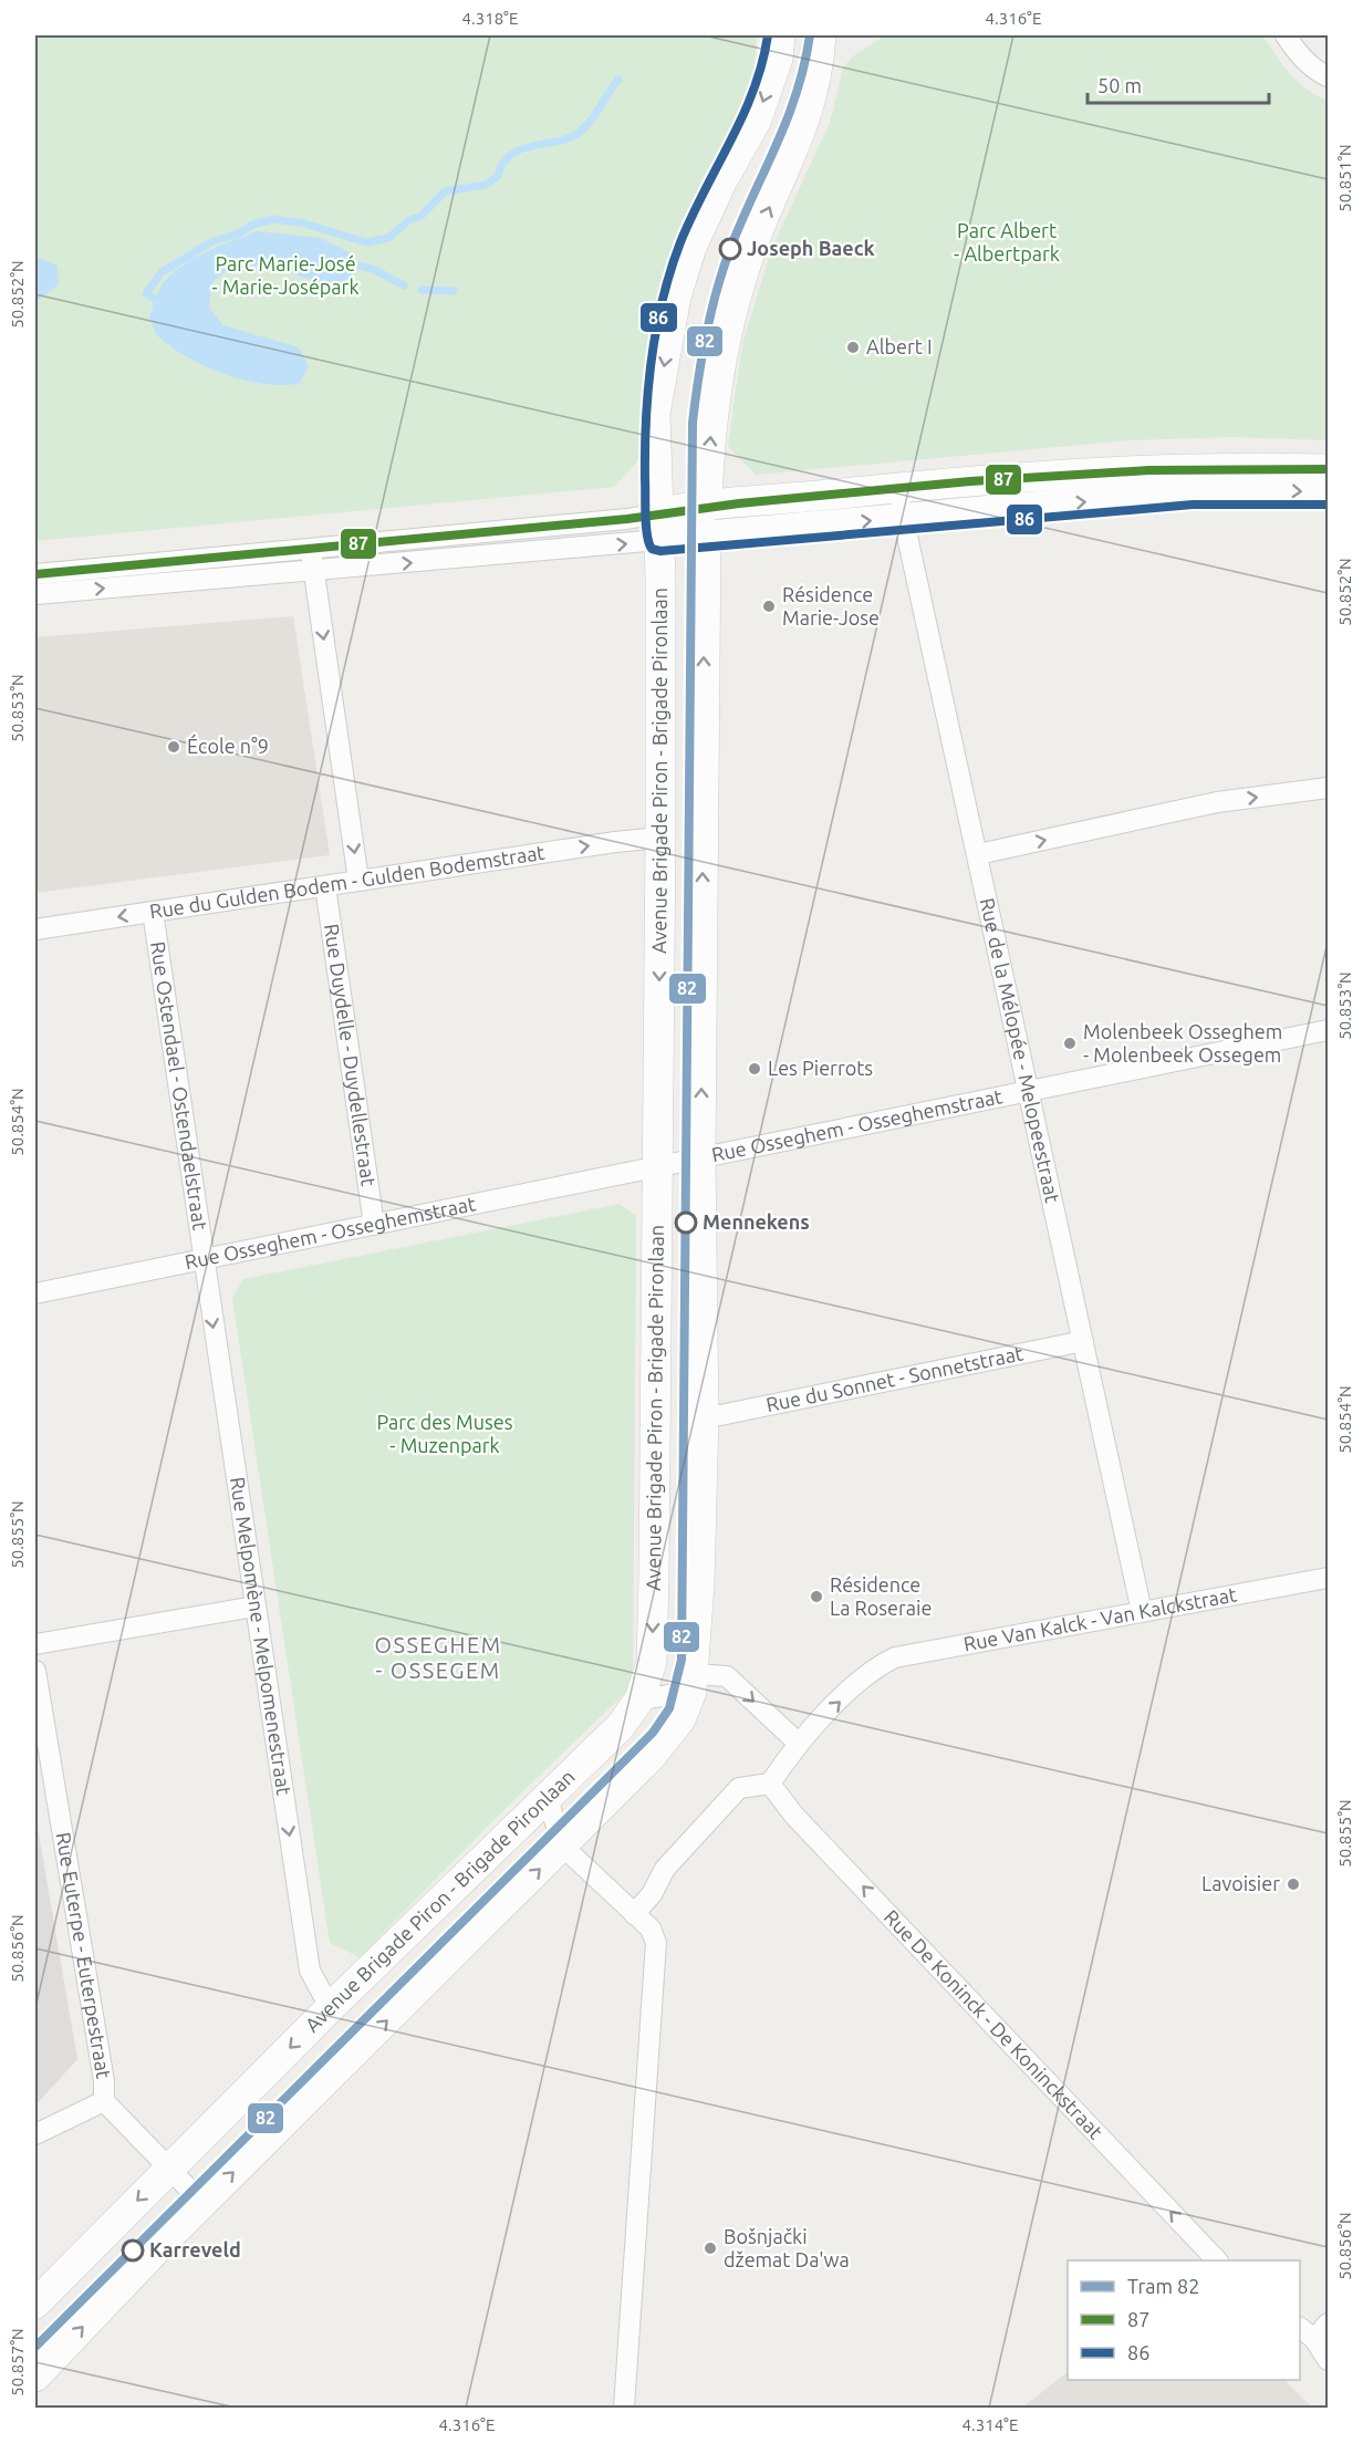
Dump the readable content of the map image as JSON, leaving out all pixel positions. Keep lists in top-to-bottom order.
{
  "streets": {
    "street": [
      "Avenue Brigade Piron - Brigade Pironlaan",
      "Rue du Gulden Bodem - Gulden Bodemstraat",
      "Rue de la Mélopée - Melopeestraat",
      "Rue Duydelle - Duydellestraat",
      "Rue Ostendael - Ostendaelstraat",
      "Rue Osseghem - Osseghemstraat",
      "Rue du Sonnet - Sonnetstraat",
      "Rue Van Kalck - Van Kalckstraat",
      "Rue Melpomène - Melpomenestraat",
      "Rue Euterpe - Euterpestraat",
      "Rue De Koninck - De Koninckstraat"
    ]
  },
  "crossings": [
    ["Avenue Brigade Piron - Brigade Pironlaan", "Rue du Gulden Bodem - Gulden Bodemstraat"],
    ["Avenue Brigade Piron - Brigade Pironlaan", "Rue Osseghem - Osseghemstraat"],
    ["Avenue Brigade Piron - Brigade Pironlaan", "Rue du Sonnet - Sonnetstraat"],
    ["Avenue Brigade Piron - Brigade Pironlaan", "Rue Melpomène - Melpomenestraat"],
    ["Avenue Brigade Piron - Brigade Pironlaan", "Rue Euterpe - Euterpestraat"],
    ["Rue du Gulden Bodem - Gulden Bodemstraat", "Rue Duydelle - Duydellestraat"],
    ["Rue du Gulden Bodem - Gulden Bodemstraat", "Rue Ostendael - Ostendaelstraat"],
    ["Rue de la Mélopée - Melopeestraat", "Rue Osseghem - Osseghemstraat"],
    ["Rue de la Mélopée - Melopeestraat", "Rue du Sonnet - Sonnetstraat"],
    ["Rue de la Mélopée - Melopeestraat", "Rue Van Kalck - Van Kalckstraat"],
    ["Rue Duydelle - Duydellestraat", "Rue Osseghem - Osseghemstraat"],
    ["Rue Ostendael - Ostendaelstraat", "Rue Osseghem - Osseghemstraat"],
    ["Rue Ostendael - Ostendaelstraat", "Rue Melpomène - Melpomenestraat"],
    ["Rue Osseghem - Osseghemstraat", "Rue Melpomène - Melpomenestraat"]
  ],
  "one_way": ["Rue Van Kalck - Van Kalckstraat", "Rue Melpomène - Melpomenestraat", "Rue De Koninck - De Koninckstraat"],
  "districts": ["OSSEGHEM - OSSEGEM"],
  "parks": ["Parc Albert - Albertpark", "Parc Marie-José - Marie-Josépark", "Parc des Muses - Muzenpark"],
  "places": [
    "Joseph Baeck",
    "Albert I",
    "Résidence Marie-Jose",
    "École n°9",
    "Molenbeek Osseghem - Molenbeek Ossegem",
    "Les Pierrots",
    "Mennekens",
    "Résidence La Roseraie",
    "Lavoisier",
    "Bošnjački džemat Da'wa",
    "Karreveld"
  ],
  "lines": ["tram line 82", "transit line 86", "transit line 87"],
  "legend": ["Tram 82", "87", "86"],
  "scale_bar": "50 m",
  "coordinates": [
    "4.318°E",
    "4.316°E",
    "50.851°N",
    "50.852°N",
    "50.853°N",
    "50.854°N",
    "50.855°N",
    "50.856°N",
    "50.857°N",
    "4.314°E"
  ]
}
